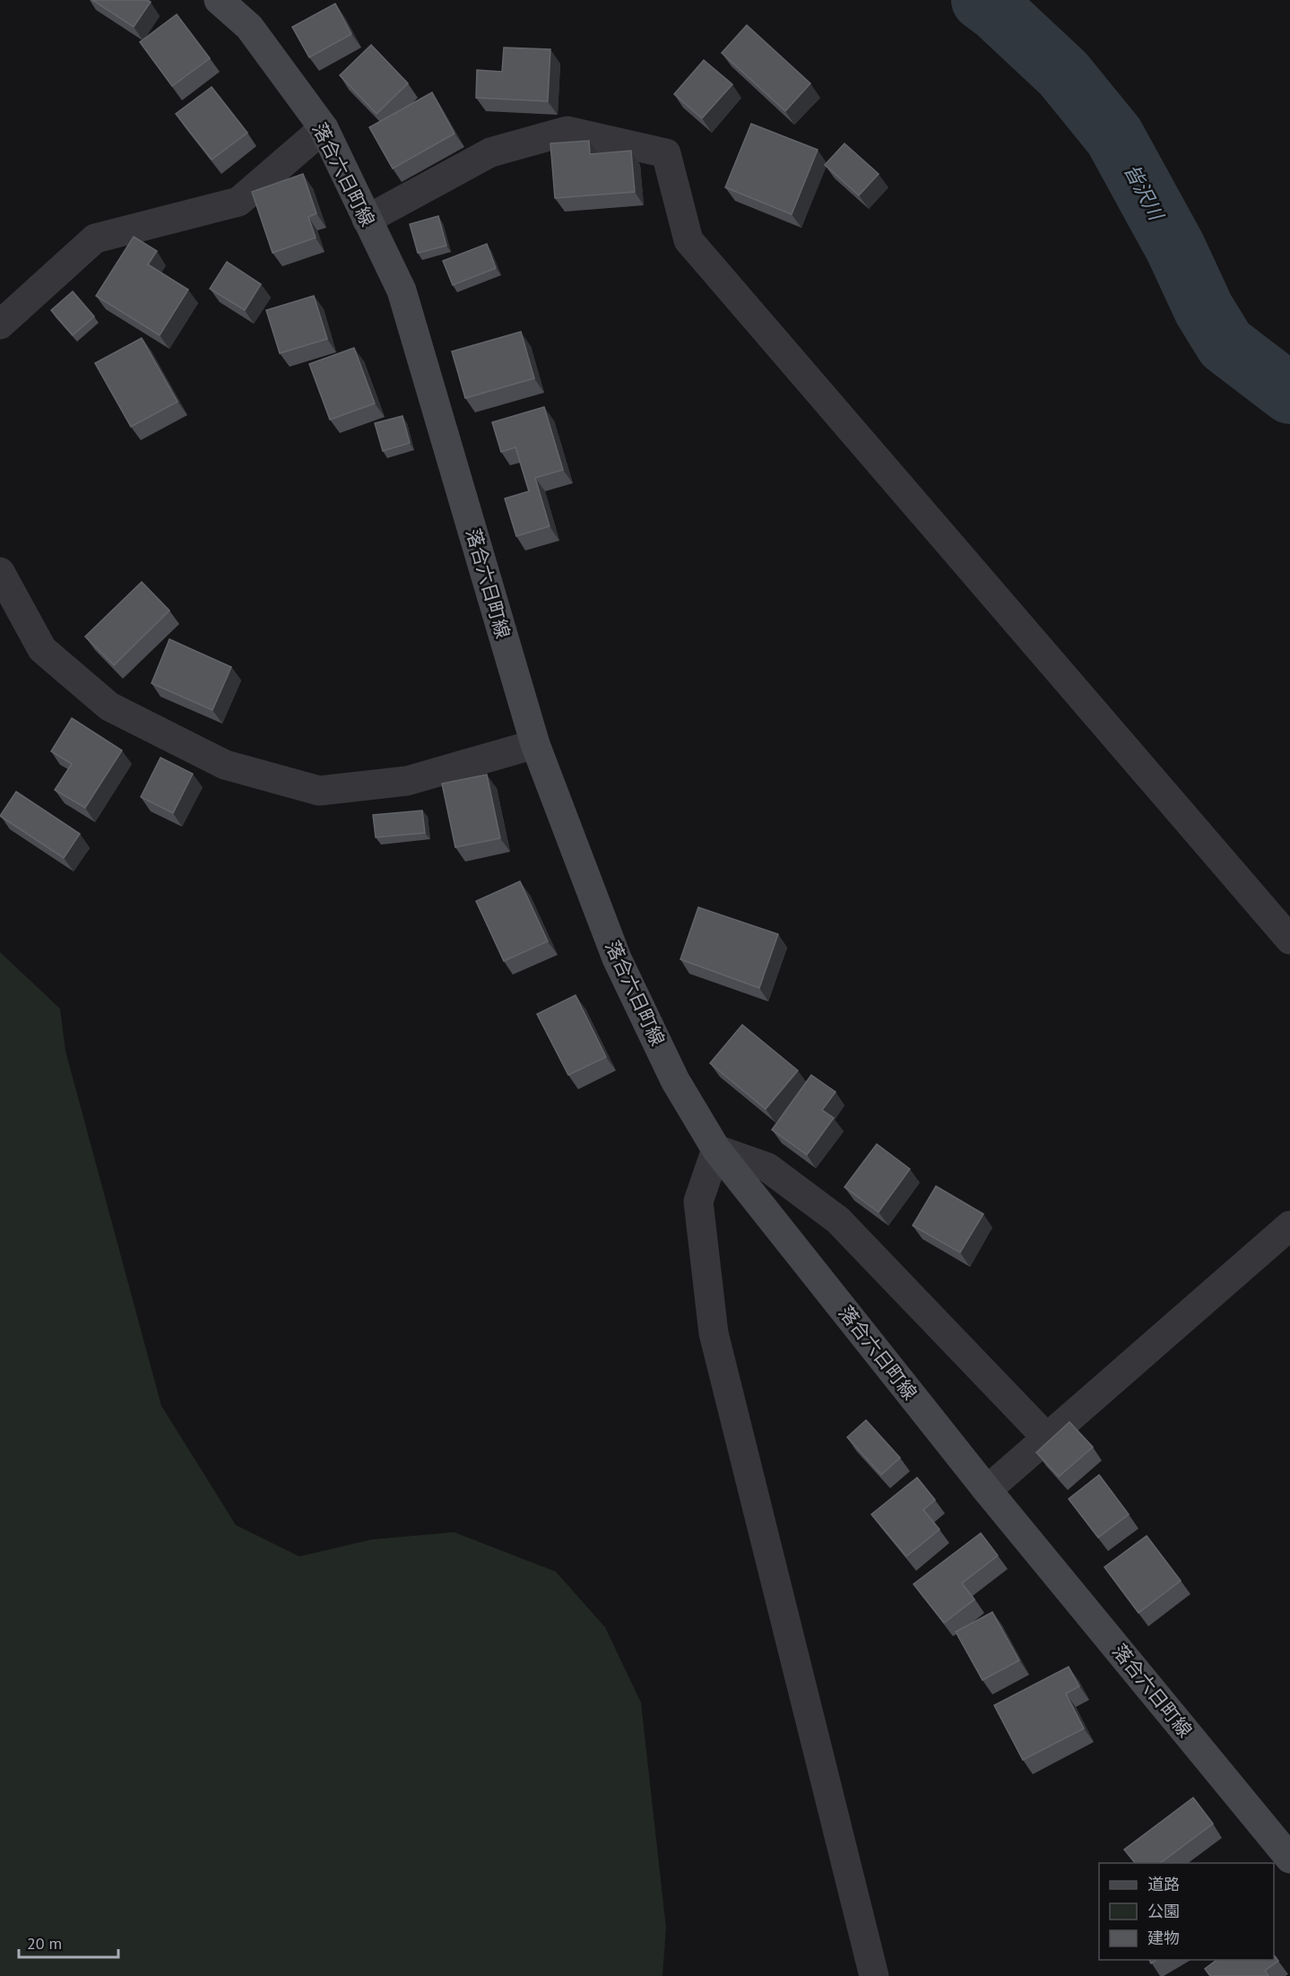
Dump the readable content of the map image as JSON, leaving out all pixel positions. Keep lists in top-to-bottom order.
{
  "streets": {
    "main road": ["落合六日町線"]
  },
  "water": ["皆沢川"],
  "legend": ["道路", "公園", "建物"],
  "scale_bar": "20 m"
}
